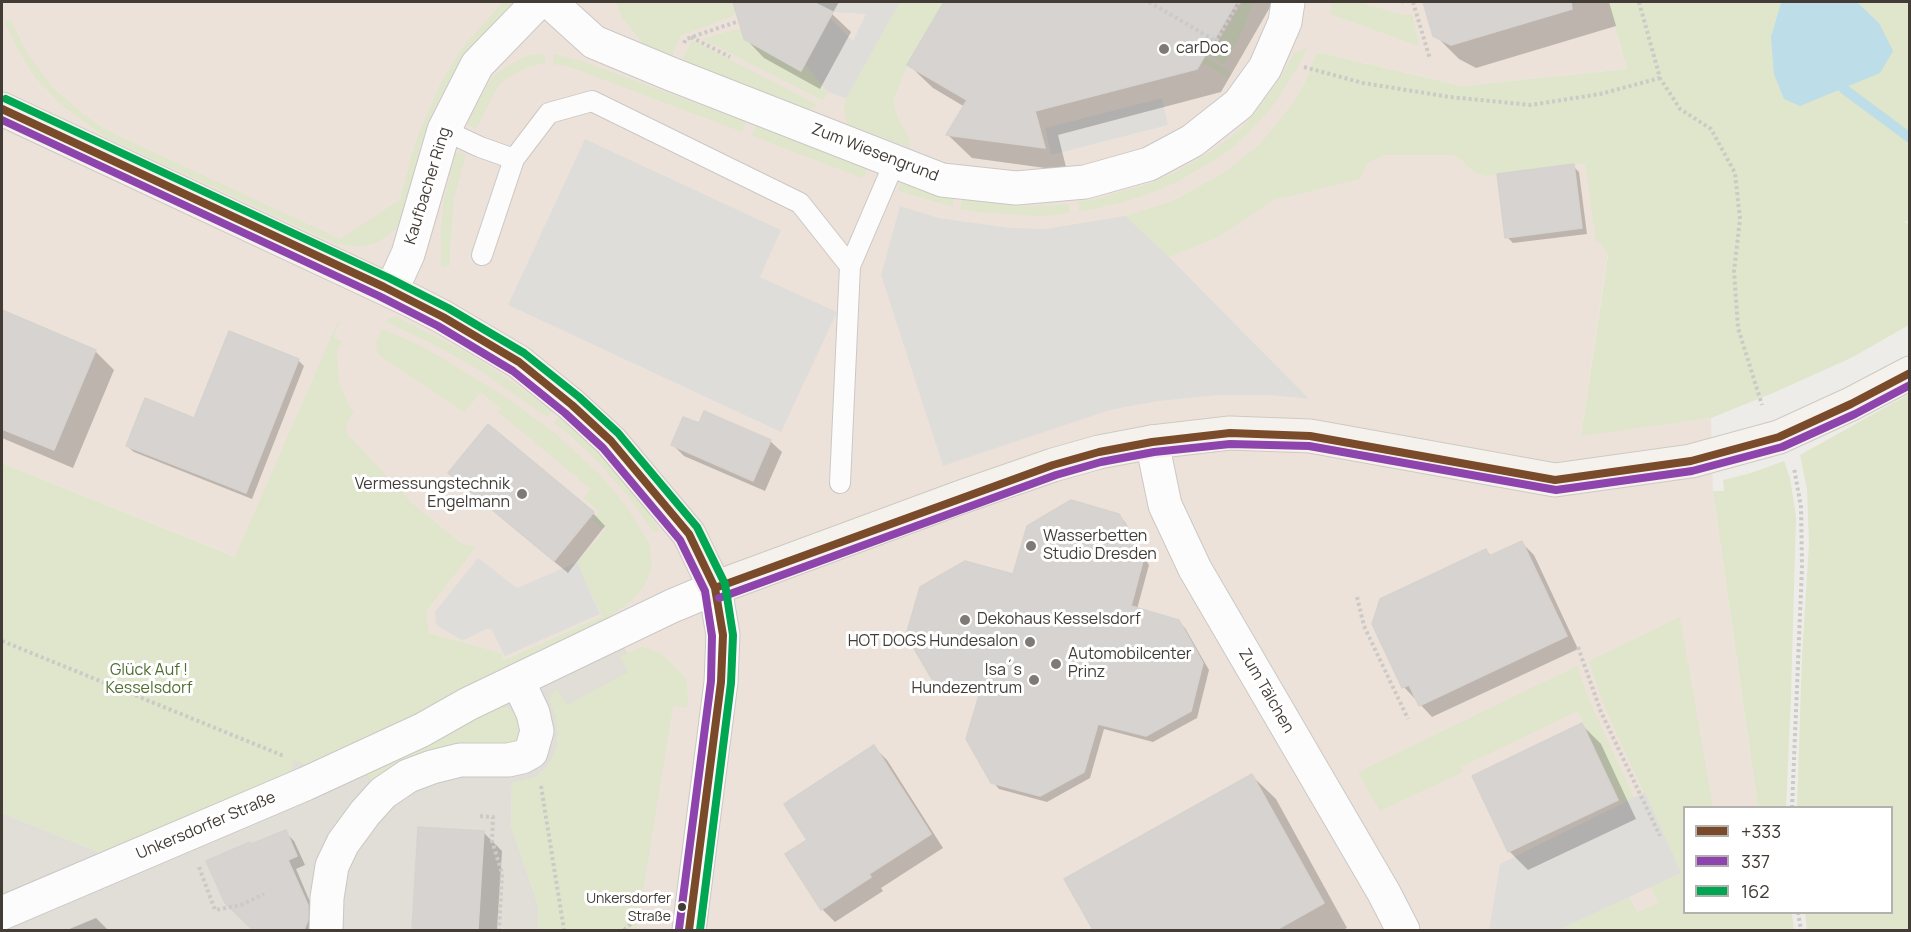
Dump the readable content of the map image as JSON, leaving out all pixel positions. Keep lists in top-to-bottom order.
{
  "streets": {
    "street": [
      "Zum Wiesengrund",
      "Kaufbacher Ring",
      "Zum Tälchen",
      "Unkersdorfer Straße"
    ]
  },
  "crossings": [
    ["Zum Tälchen", "Unkersdorfer Straße"]
  ],
  "parks": ["Glück Auf ! Kesselsdorf"],
  "places": [
    "carDoc",
    "Vermessungstechnik Engelmann",
    "Wasserbetten Studio Dresden",
    "Dekohaus Kesselsdorf",
    "HOT DOGS Hundesalon",
    "Automobilcenter Prinz",
    "Isa´s Hundezentrum",
    "Unkersdorfer Straße"
  ],
  "lines": ["transit line 162", "transit line +333", "transit line 337"],
  "legend": ["+333", "337", "162"]
}
